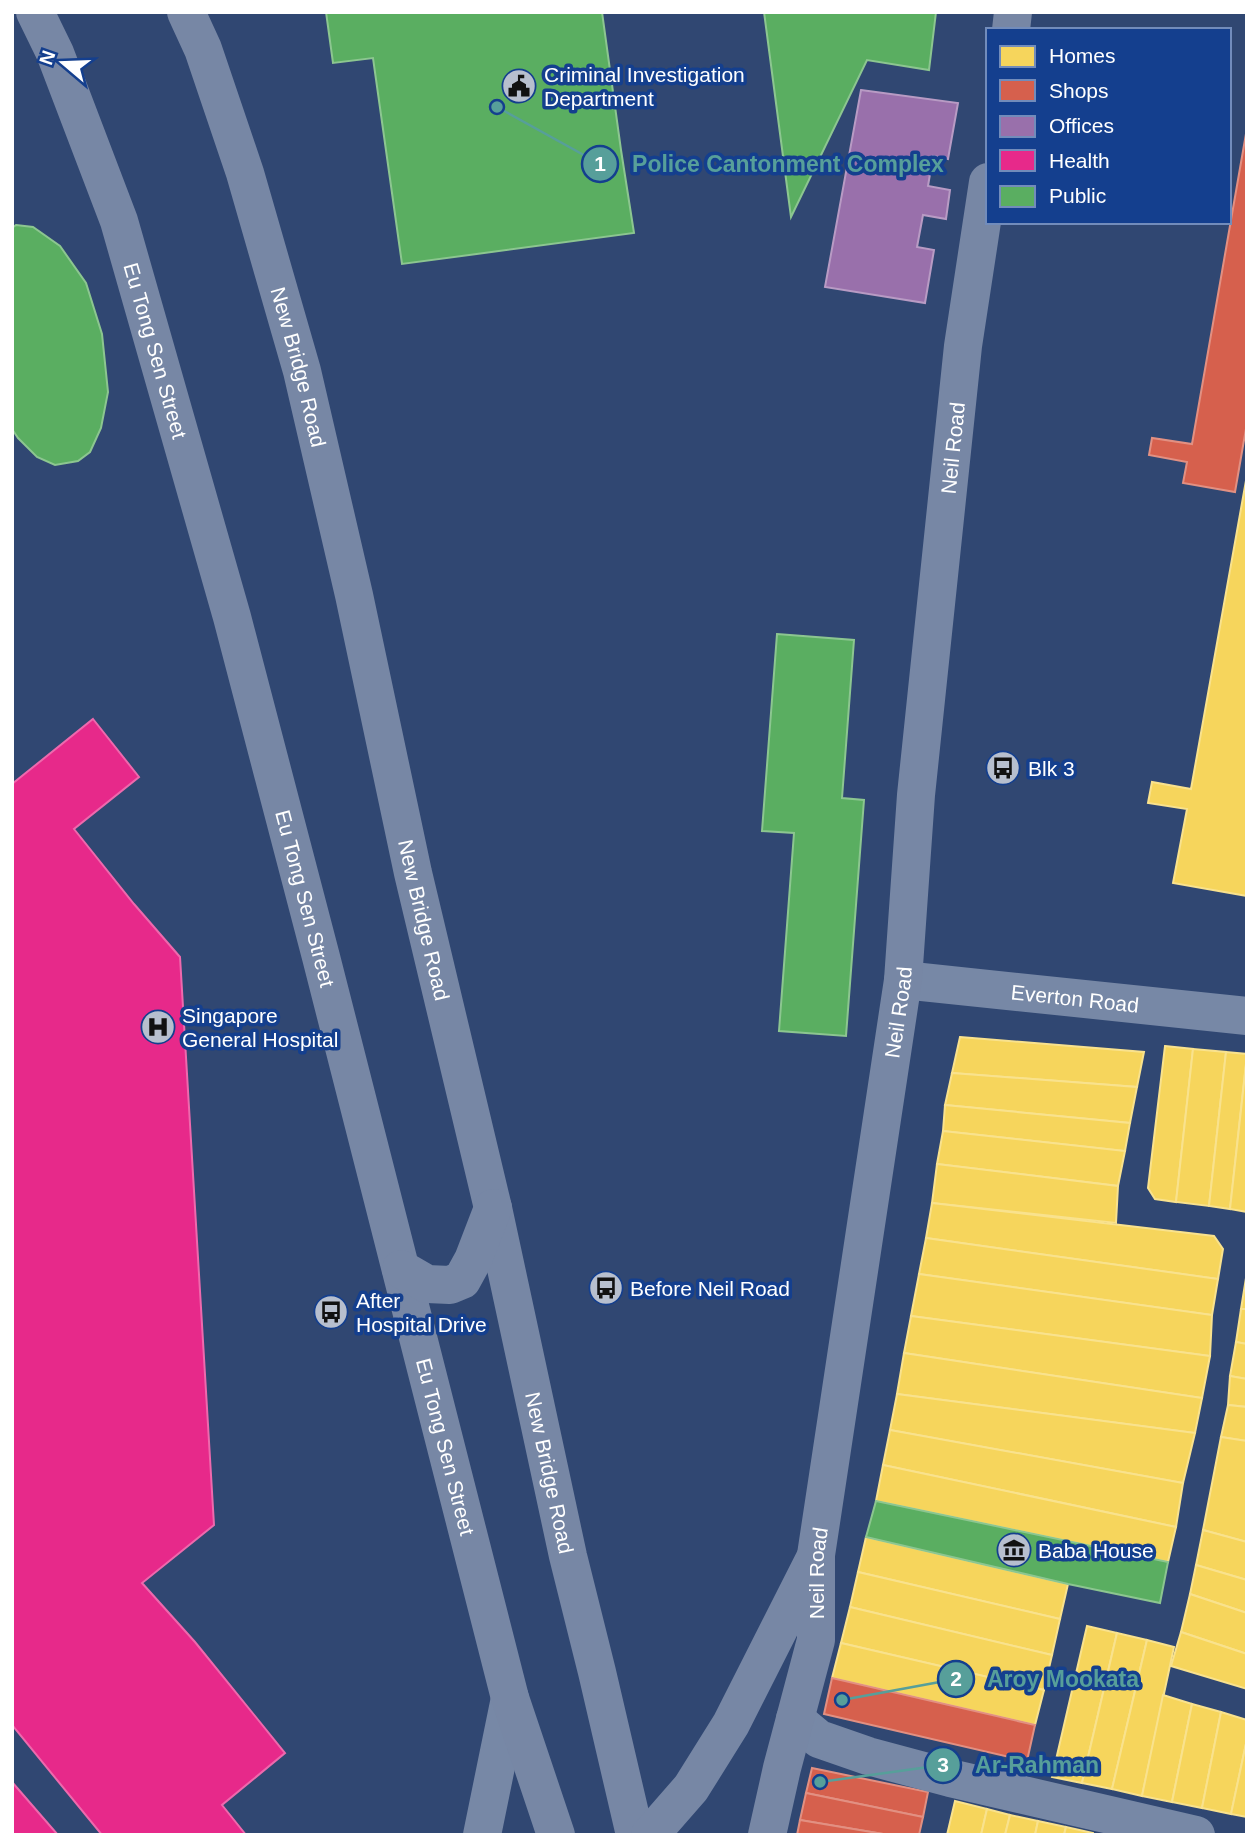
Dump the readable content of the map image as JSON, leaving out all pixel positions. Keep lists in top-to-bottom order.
{
  "streets": {
    "main road": ["Eu Tong Sen Street", "New Bridge Road", "Neil Road"],
    "street": ["Everton Road"]
  },
  "crossings": [
    ["Neil Road", "Everton Road"]
  ],
  "places": {
    "public building": ["Criminal Investigation Department"],
    "other": ["Police Cantonment Complex", "Aroy Mookata", "Ar-Rahman"],
    "bus stop": ["Blk 3", "Before Neil Road", "After Hospital Drive"],
    "hospital": ["Singapore General Hospital"],
    "museum": ["Baba House"]
  },
  "legend": [
    "Homes",
    "Shops",
    "Offices",
    "Health",
    "Public"
  ],
  "north": "left"
}
